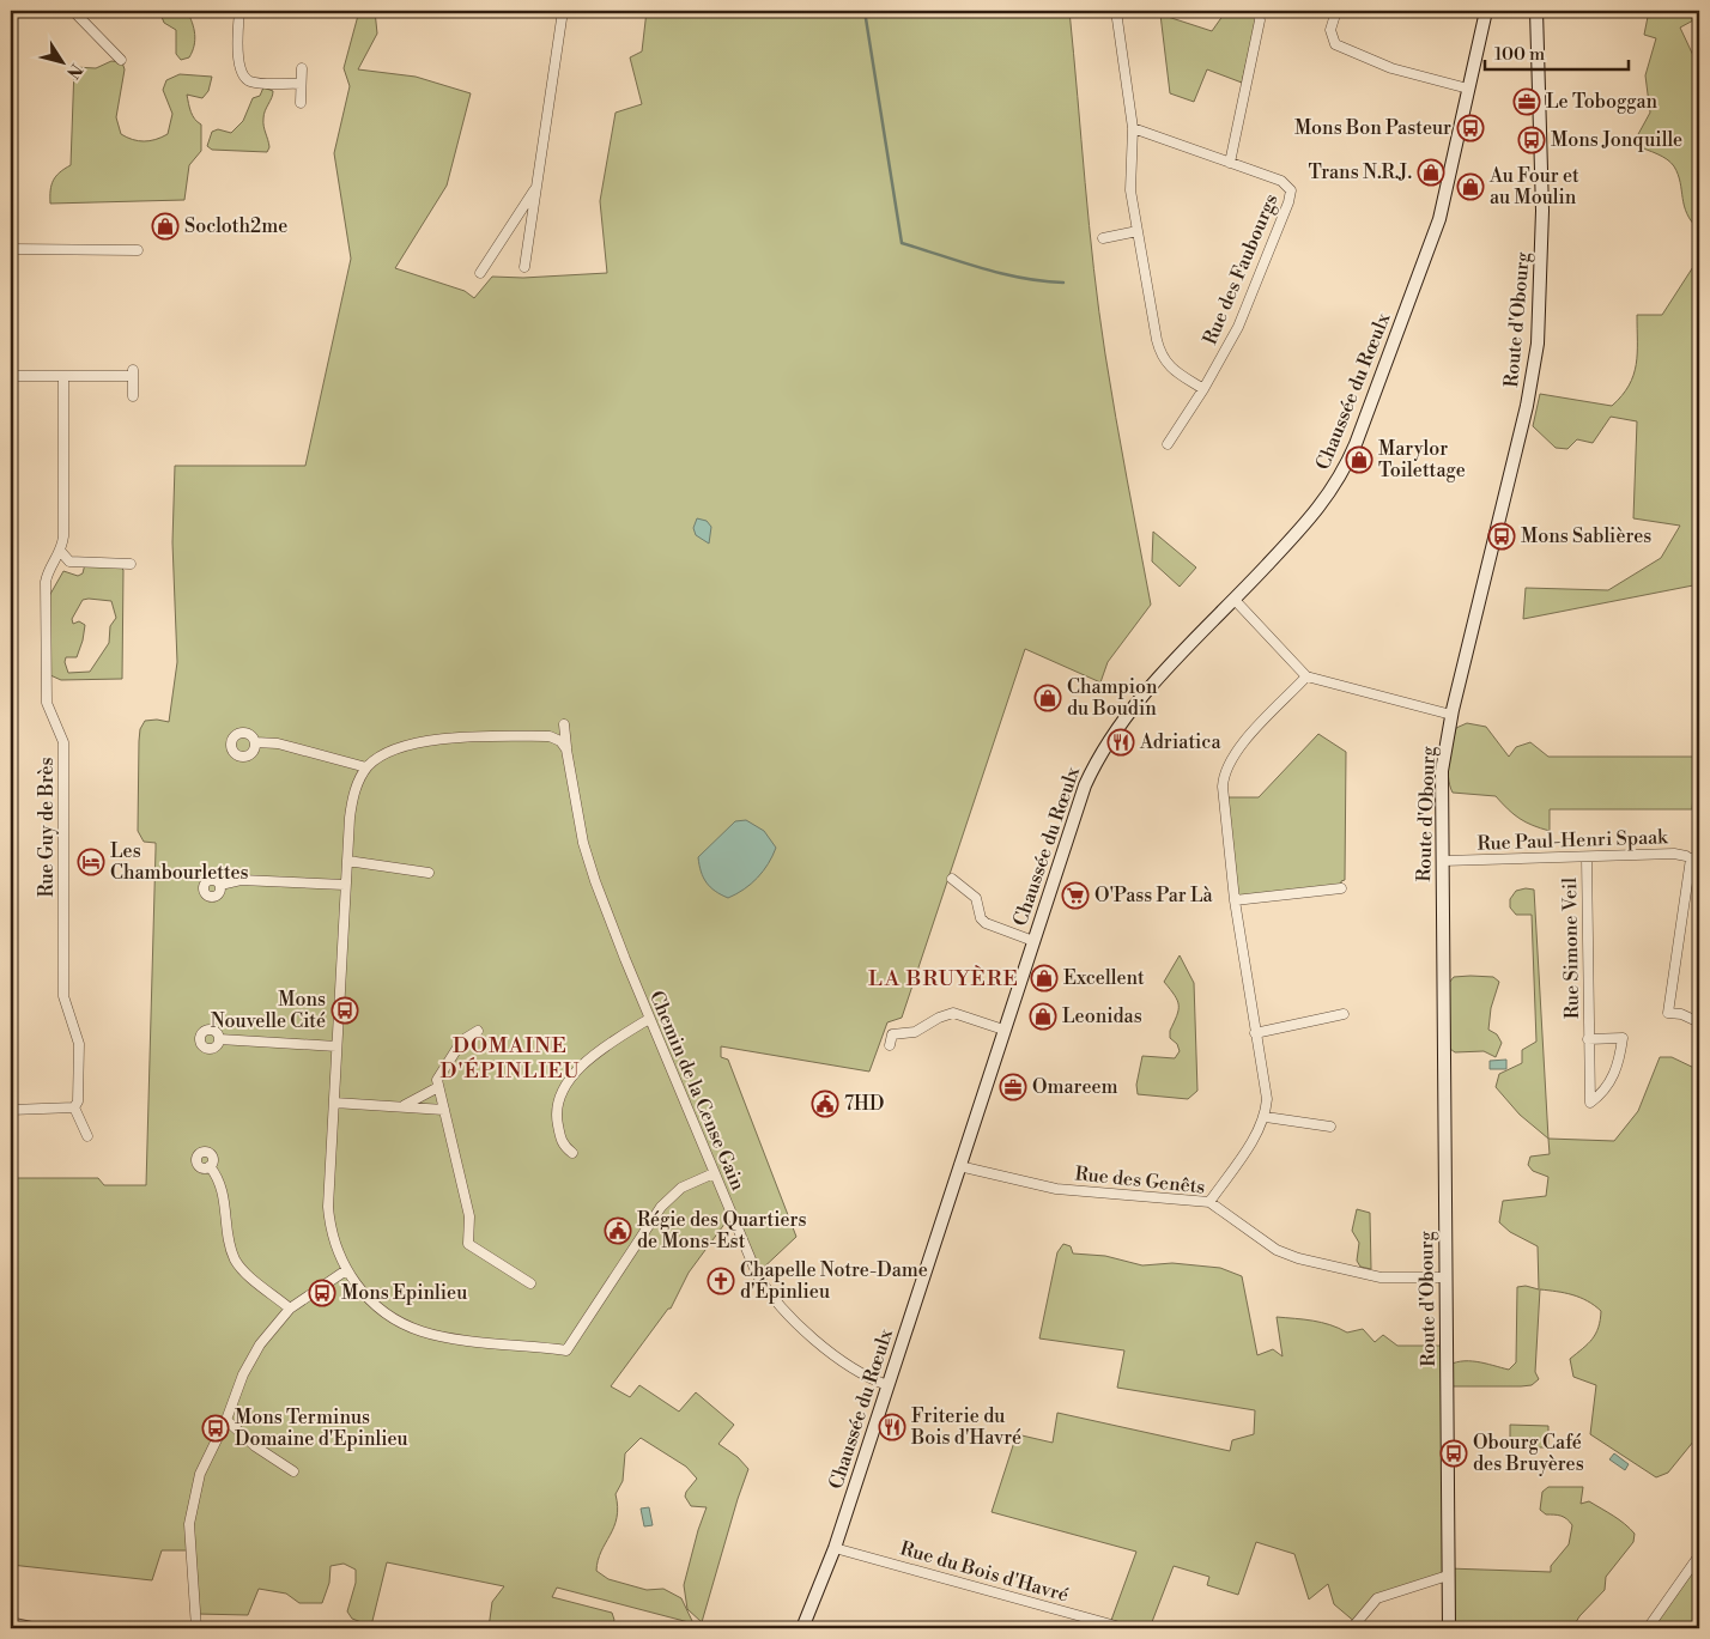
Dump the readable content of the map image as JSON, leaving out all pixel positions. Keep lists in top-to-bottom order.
{
  "streets": {
    "main road": ["Route d'Obourg", "Chaussée du Rœulx"],
    "street": [
      "Rue des Faubourgs",
      "Rue Guy de Brès",
      "Rue Paul-Henri Spaak",
      "Rue Simone Veil",
      "Chemin de la Cense Gain",
      "Rue des Genêts",
      "Rue du Bois d'Havré"
    ]
  },
  "crossings": [
    ["Route d'Obourg", "Rue Paul-Henri Spaak"],
    ["Route d'Obourg", "Rue des Genêts"],
    ["Chaussée du Rœulx", "Chemin de la Cense Gain"],
    ["Chaussée du Rœulx", "Rue des Genêts"],
    ["Chaussée du Rœulx", "Rue du Bois d'Havré"],
    ["Rue Paul-Henri Spaak", "Rue Simone Veil"]
  ],
  "districts": ["LA BRUYÈRE", "DOMAINE D'ÉPINLIEU"],
  "places": {
    "office": ["Le Toboggan", "Omareem"],
    "bus stop": [
      "Mons Bon Pasteur",
      "Mons Jonquille",
      "Mons Sablières",
      "Mons Nouvelle Cité",
      "Mons Epinlieu",
      "Mons Terminus Domaine d'Epinlieu",
      "Obourg Café des Bruyères"
    ],
    "shop": [
      "Trans N.R.J.",
      "Au Four et au Moulin",
      "Socloth2me",
      "Marylor Toilettage",
      "Champion du Boudin",
      "Excellent",
      "Leonidas"
    ],
    "restaurant": ["Adriatica", "Friterie du Bois d'Havré"],
    "hotel": ["Les Chambourlettes"],
    "supermarket": ["O'Pass Par Là"],
    "public building": ["7HD", "Régie des Quartiers de Mons-Est"],
    "church": ["Chapelle Notre-Dame d'Épinlieu"]
  },
  "scale_bar": "100 m",
  "north": "bottom right"
}
